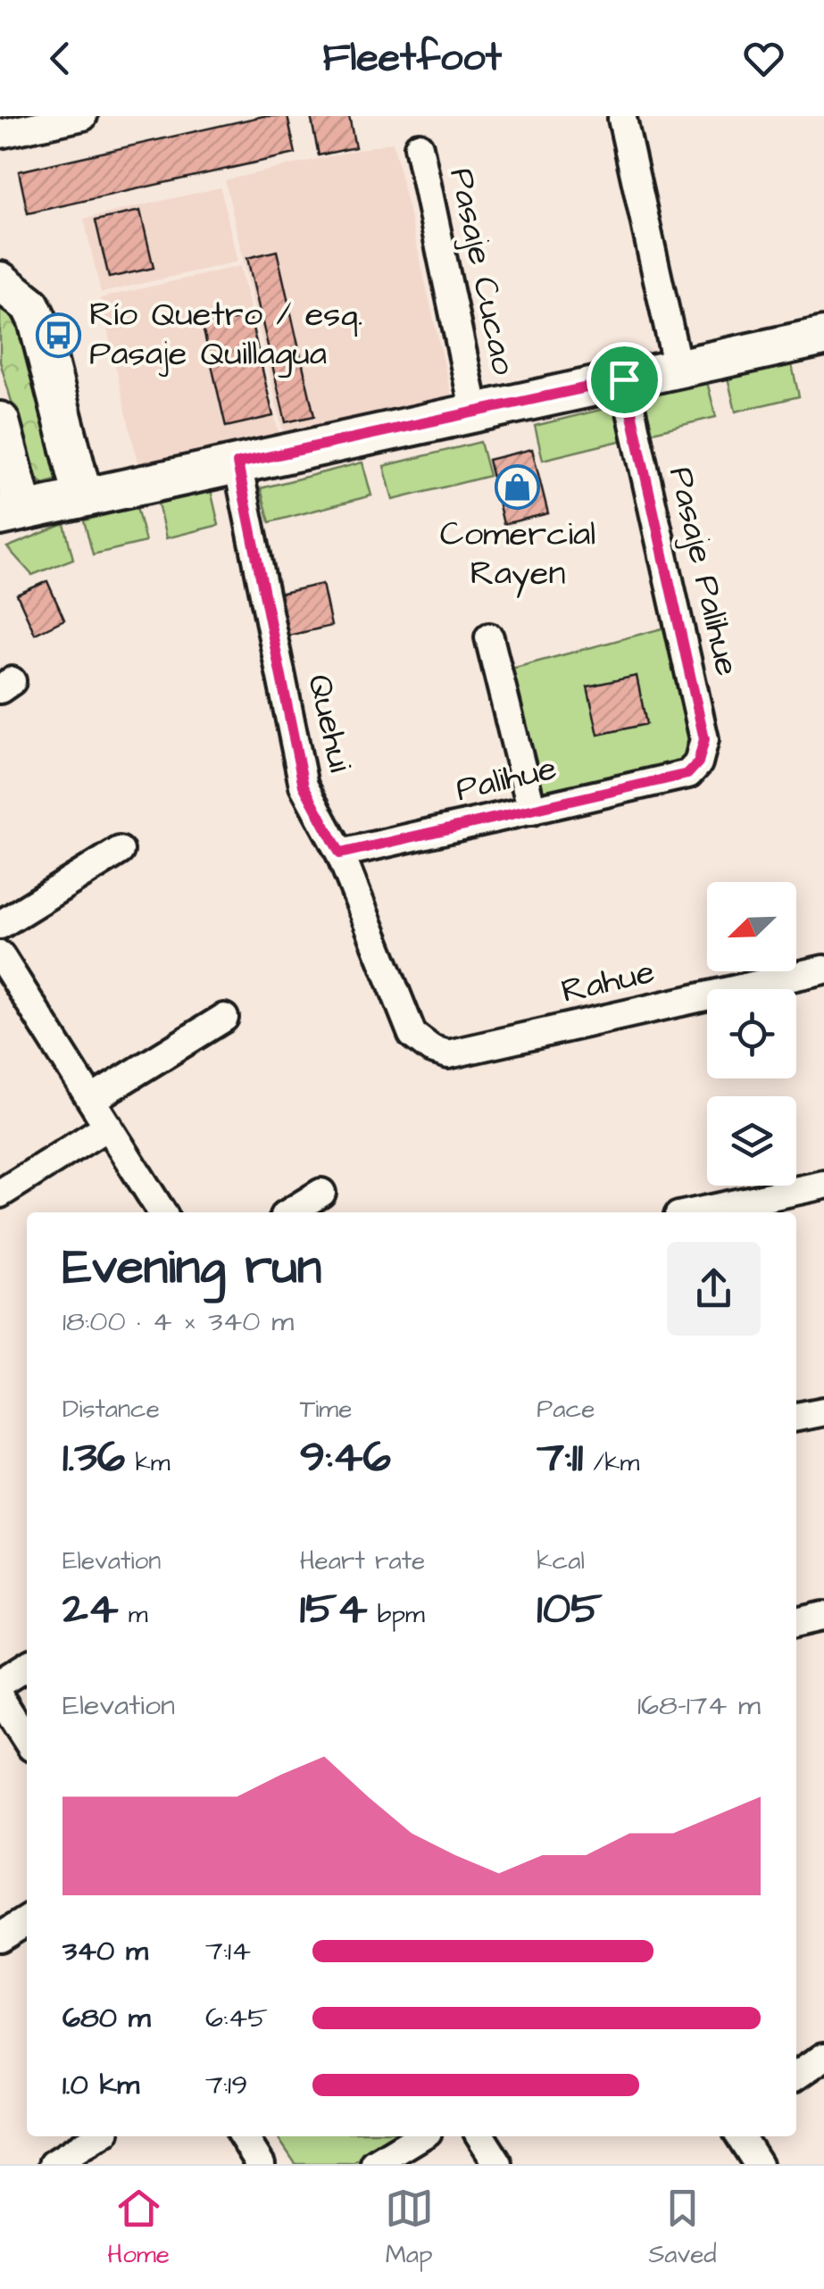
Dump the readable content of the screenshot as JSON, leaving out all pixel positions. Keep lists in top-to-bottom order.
{
  "streets": {
    "street": [
      "Pasaje Cucao",
      "Pasaje Palihue",
      "Quehui",
      "Palihue",
      "Rahue"
    ]
  },
  "crossings": [
    ["Pasaje Palihue", "Palihue"],
    ["Quehui", "Palihue"],
    ["Quehui", "Rahue"]
  ],
  "places": {
    "bus stop": ["Río Quetro / esq. Pasaje Quillagua"],
    "shop": ["Comercial Rayen"]
  },
  "north": "bottom left",
  "page": {
    "header": "Fleetfoot",
    "heading": ["Evening run", "18:00 · 4 × 340 m"],
    "stats": [
      ["Distance", "1.36 km"],
      ["Time", "9:46"],
      ["Pace", "7:11 /km"],
      ["Elevation", "24 m"],
      ["Heart rate", "154 bpm"],
      ["kcal", "105"]
    ],
    "chart": ["Elevation", "168–174 m"],
    "list": [
      {
        "name": "340 m",
        "note": "7:14"
      },
      {
        "name": "680 m",
        "note": "6:45"
      },
      {
        "name": "1.0 km",
        "note": "7:19"
      }
    ],
    "tabs": ["Home", "Map", "Saved"]
  }
}
